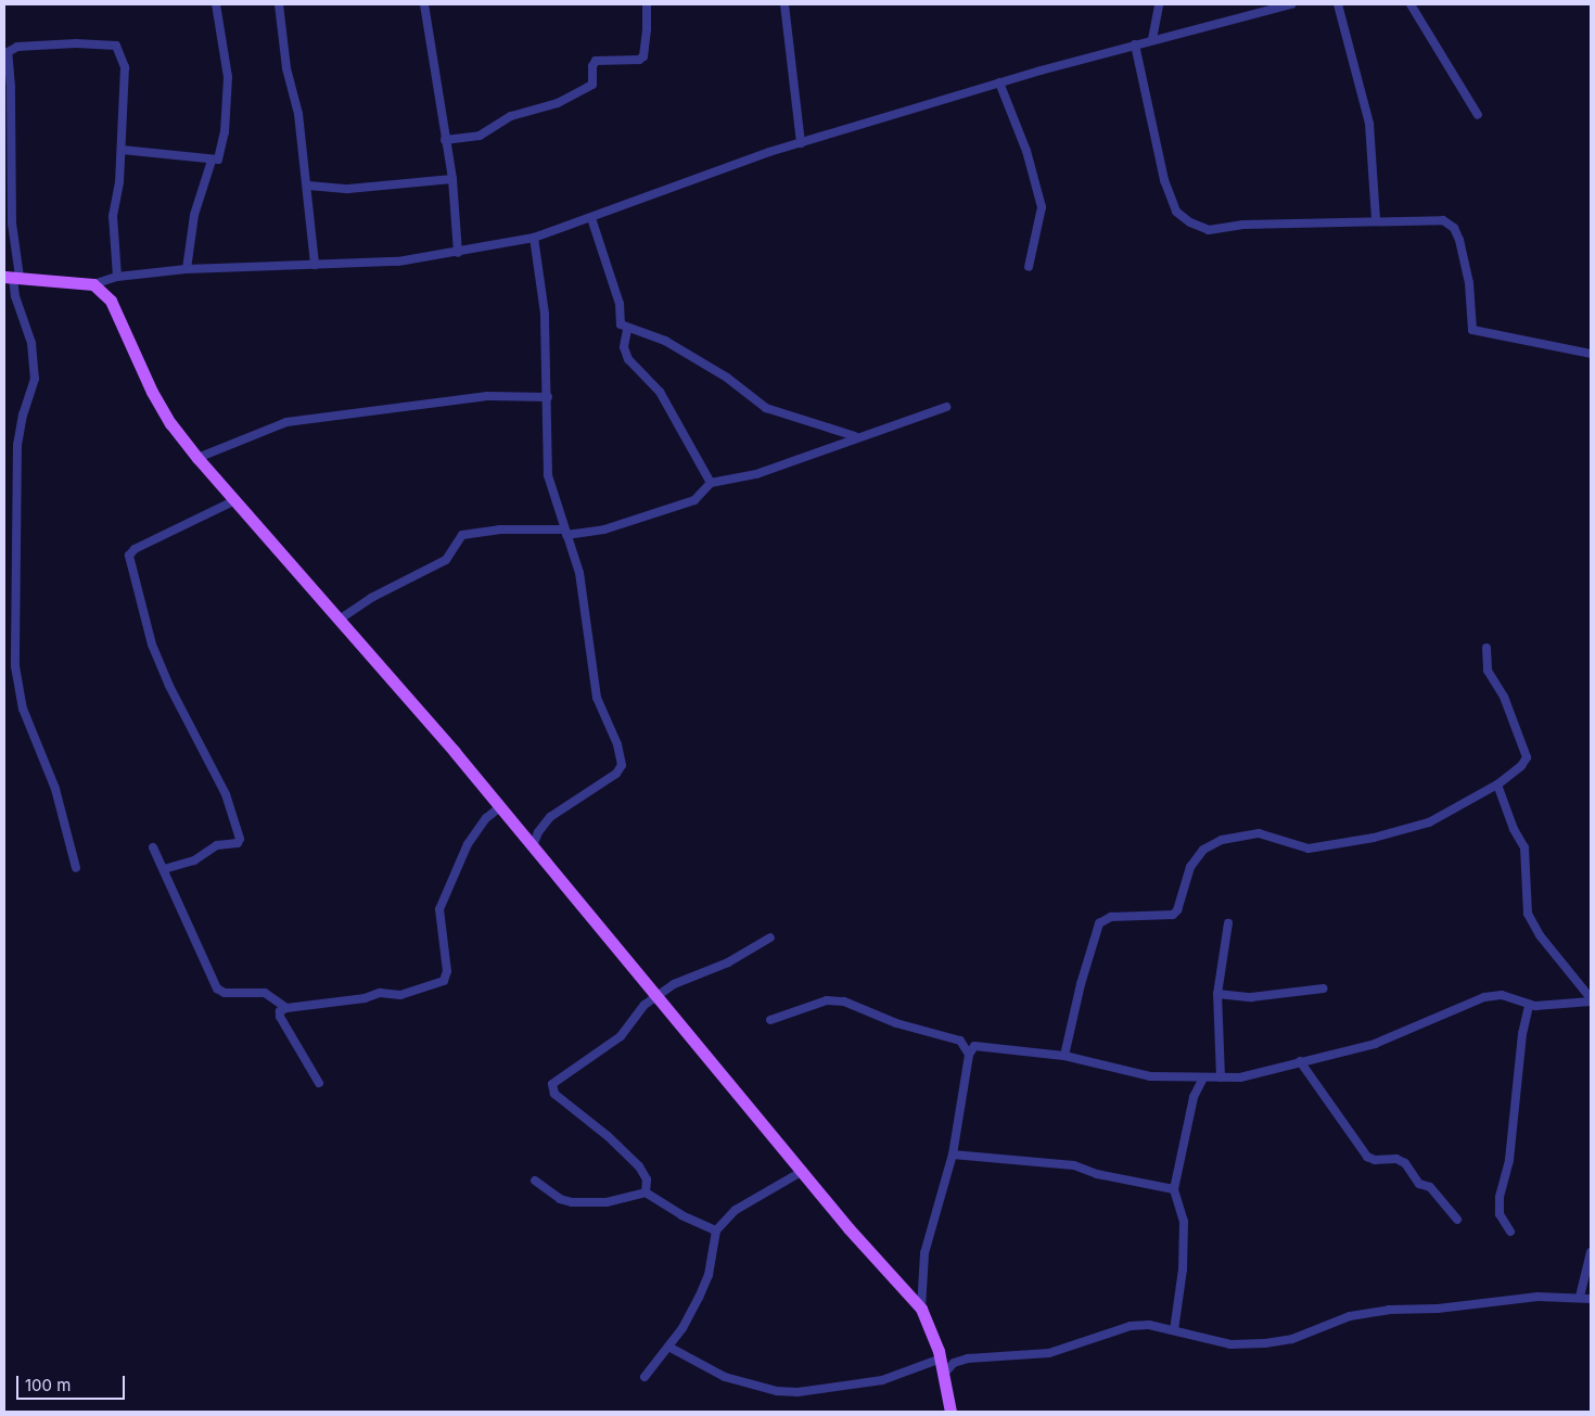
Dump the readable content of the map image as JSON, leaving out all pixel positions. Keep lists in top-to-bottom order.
{
  "scale_bar": "100 m"
}
